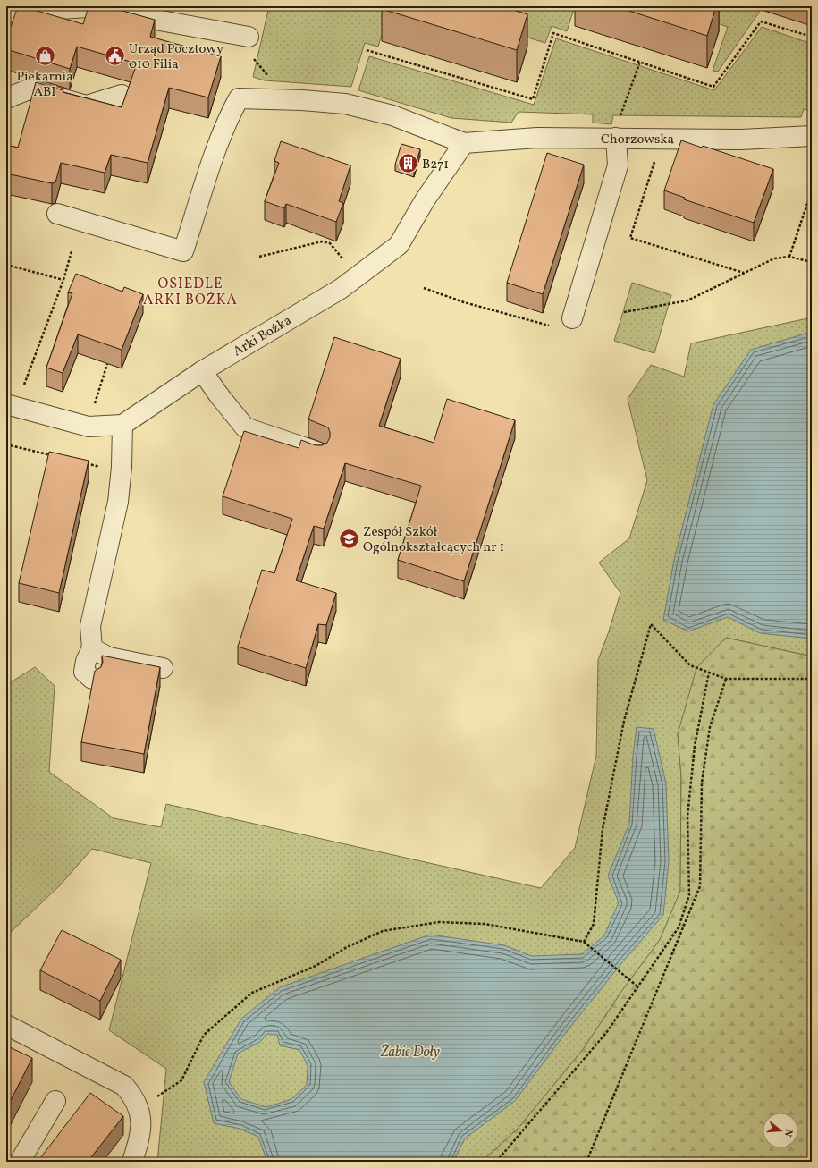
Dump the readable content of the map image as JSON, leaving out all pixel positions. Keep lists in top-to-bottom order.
{
  "streets": {
    "street": ["Chorzowska", "Arki Bożka"]
  },
  "crossings": [
    ["Chorzowska", "Arki Bożka"]
  ],
  "districts": ["OSIEDLE ARKI BOŻKA"],
  "water": ["Żabie Doły"],
  "places": {
    "shop": ["Piekarnia ABI"],
    "public building": ["Urząd Pocztowy 010 Filia"],
    "building": ["B271"],
    "school or university": ["Zespół Szkół Ogólnokształcących nr 1"]
  },
  "north": "right"
}
